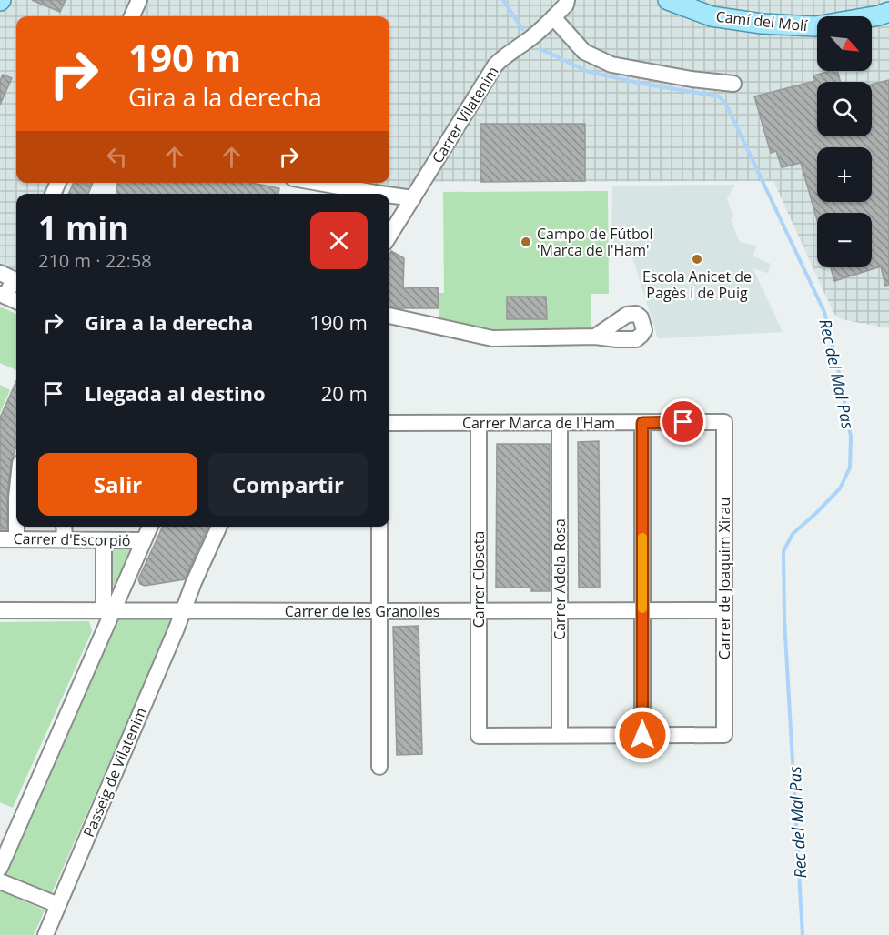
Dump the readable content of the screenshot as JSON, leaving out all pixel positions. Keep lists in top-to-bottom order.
{
  "streets": {
    "main road": ["Camí del Molí"],
    "street": [
      "Carrer Vilatenim",
      "Carrer Marca de l'Ham",
      "Carrer d'Escorpió",
      "Carrer de Joaquim Xirau",
      "Carrer Closeta",
      "Carrer Adela Rosa",
      "Carrer de les Granolles",
      "Passeig de Vilatenim"
    ]
  },
  "crossings": [
    ["Carrer Marca de l'Ham", "Carrer de Joaquim Xirau"],
    ["Carrer Marca de l'Ham", "Carrer Closeta"],
    ["Carrer Marca de l'Ham", "Carrer Adela Rosa"],
    ["Carrer de Joaquim Xirau", "Carrer de les Granolles"],
    ["Carrer Closeta", "Carrer Adela Rosa"],
    ["Carrer Closeta", "Carrer de les Granolles"],
    ["Carrer Adela Rosa", "Carrer de les Granolles"],
    ["Carrer de les Granolles", "Passeig de Vilatenim"]
  ],
  "water": ["Rec del Mal Pas"],
  "places": ["Campo de Fútbol 'Marca de l'Ham'", "Escola Anicet de Pagès i de Puig"],
  "north": "bottom right",
  "page": {
    "map_buttons": ["+", "−"],
    "turn": ["190 m", "Gira a la derecha"],
    "heading": ["1 min", "210 m · 22:58"],
    "list": [
      {
        "name": "Gira a la derecha",
        "value": "190 m"
      },
      {
        "name": "Llegada al destino",
        "value": "20 m"
      }
    ],
    "buttons": ["Salir", "Compartir"]
  }
}
